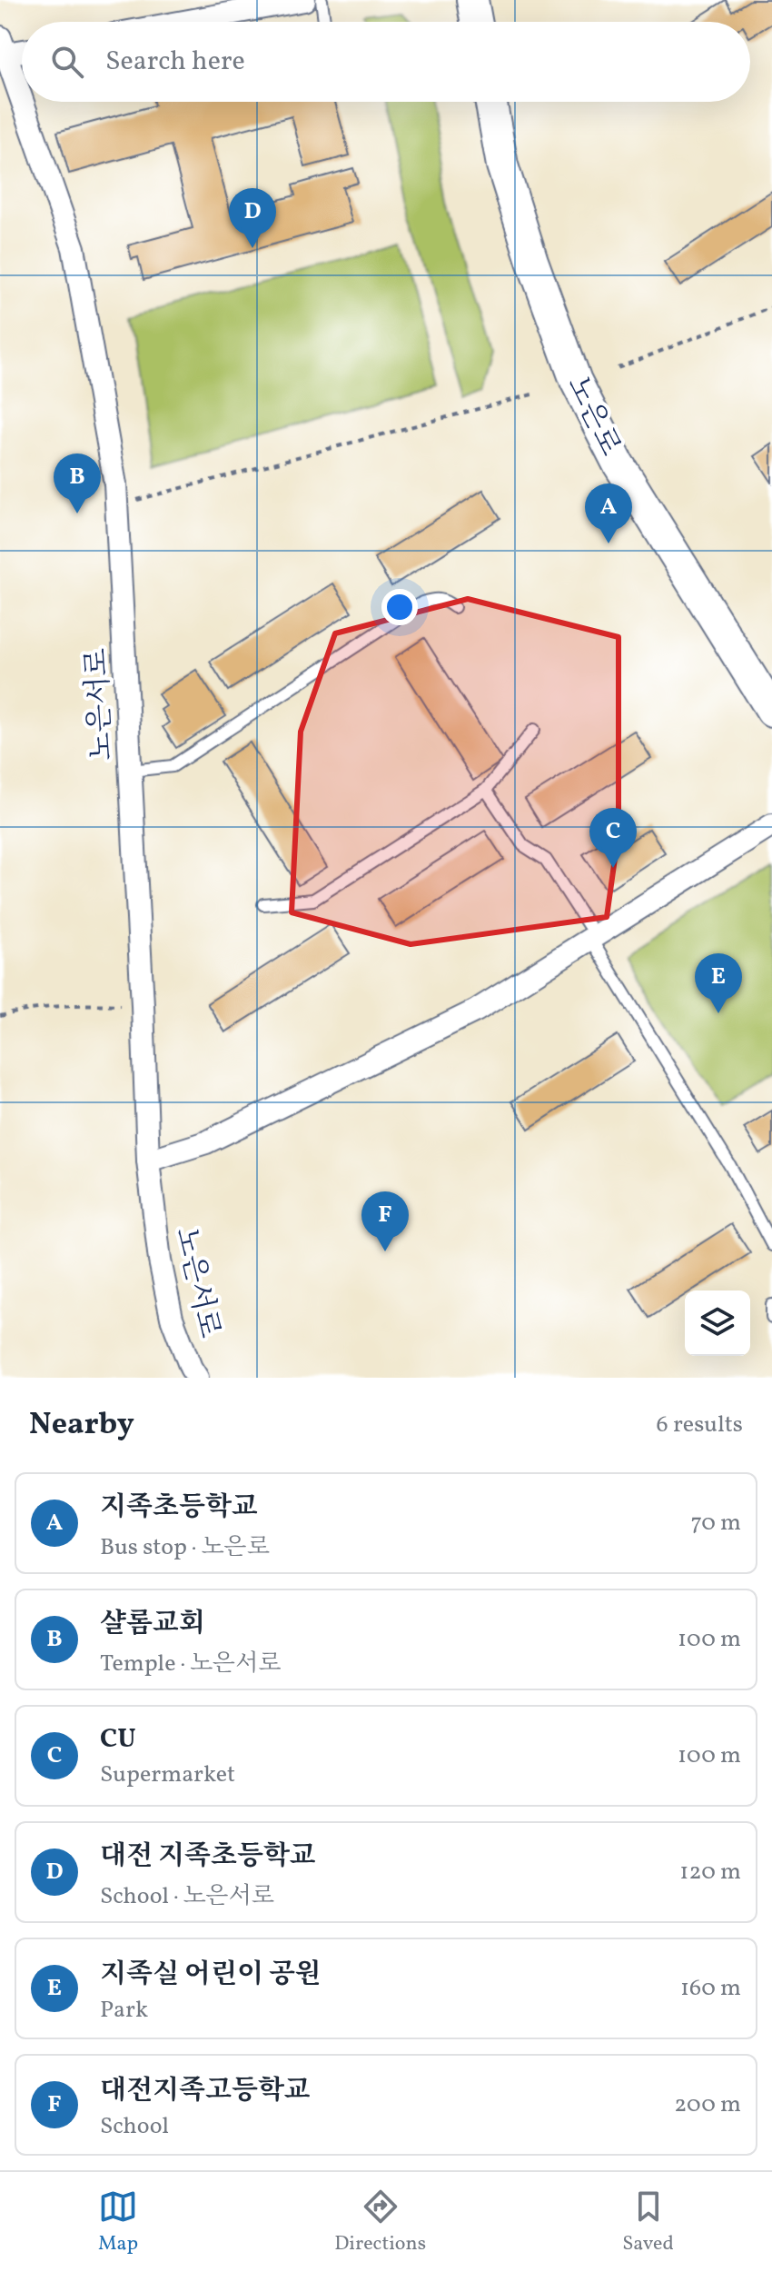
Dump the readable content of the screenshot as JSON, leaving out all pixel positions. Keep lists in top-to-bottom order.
{
  "streets": {
    "street": ["노은로", "노은서로"]
  },
  "page": {
    "search": "Search here",
    "pins": [
      "D",
      "B",
      "A",
      "C",
      "E",
      "F"
    ],
    "heading": ["Nearby", "6 results"],
    "list": [
      {
        "mark": "A",
        "name": "지족초등학교",
        "note": "Bus stop · 노은로",
        "value": "70 m"
      },
      {
        "mark": "B",
        "name": "샬롬교회",
        "note": "Temple · 노은서로",
        "value": "100 m"
      },
      {
        "mark": "C",
        "name": "CU",
        "note": "Supermarket",
        "value": "100 m"
      },
      {
        "mark": "D",
        "name": "대전 지족초등학교",
        "note": "School · 노은서로",
        "value": "120 m"
      },
      {
        "mark": "E",
        "name": "지족실 어린이 공원",
        "note": "Park",
        "value": "160 m"
      },
      {
        "mark": "F",
        "name": "대전지족고등학교",
        "note": "School",
        "value": "200 m"
      }
    ],
    "nav": ["Map", "Directions", "Saved"]
  }
}
